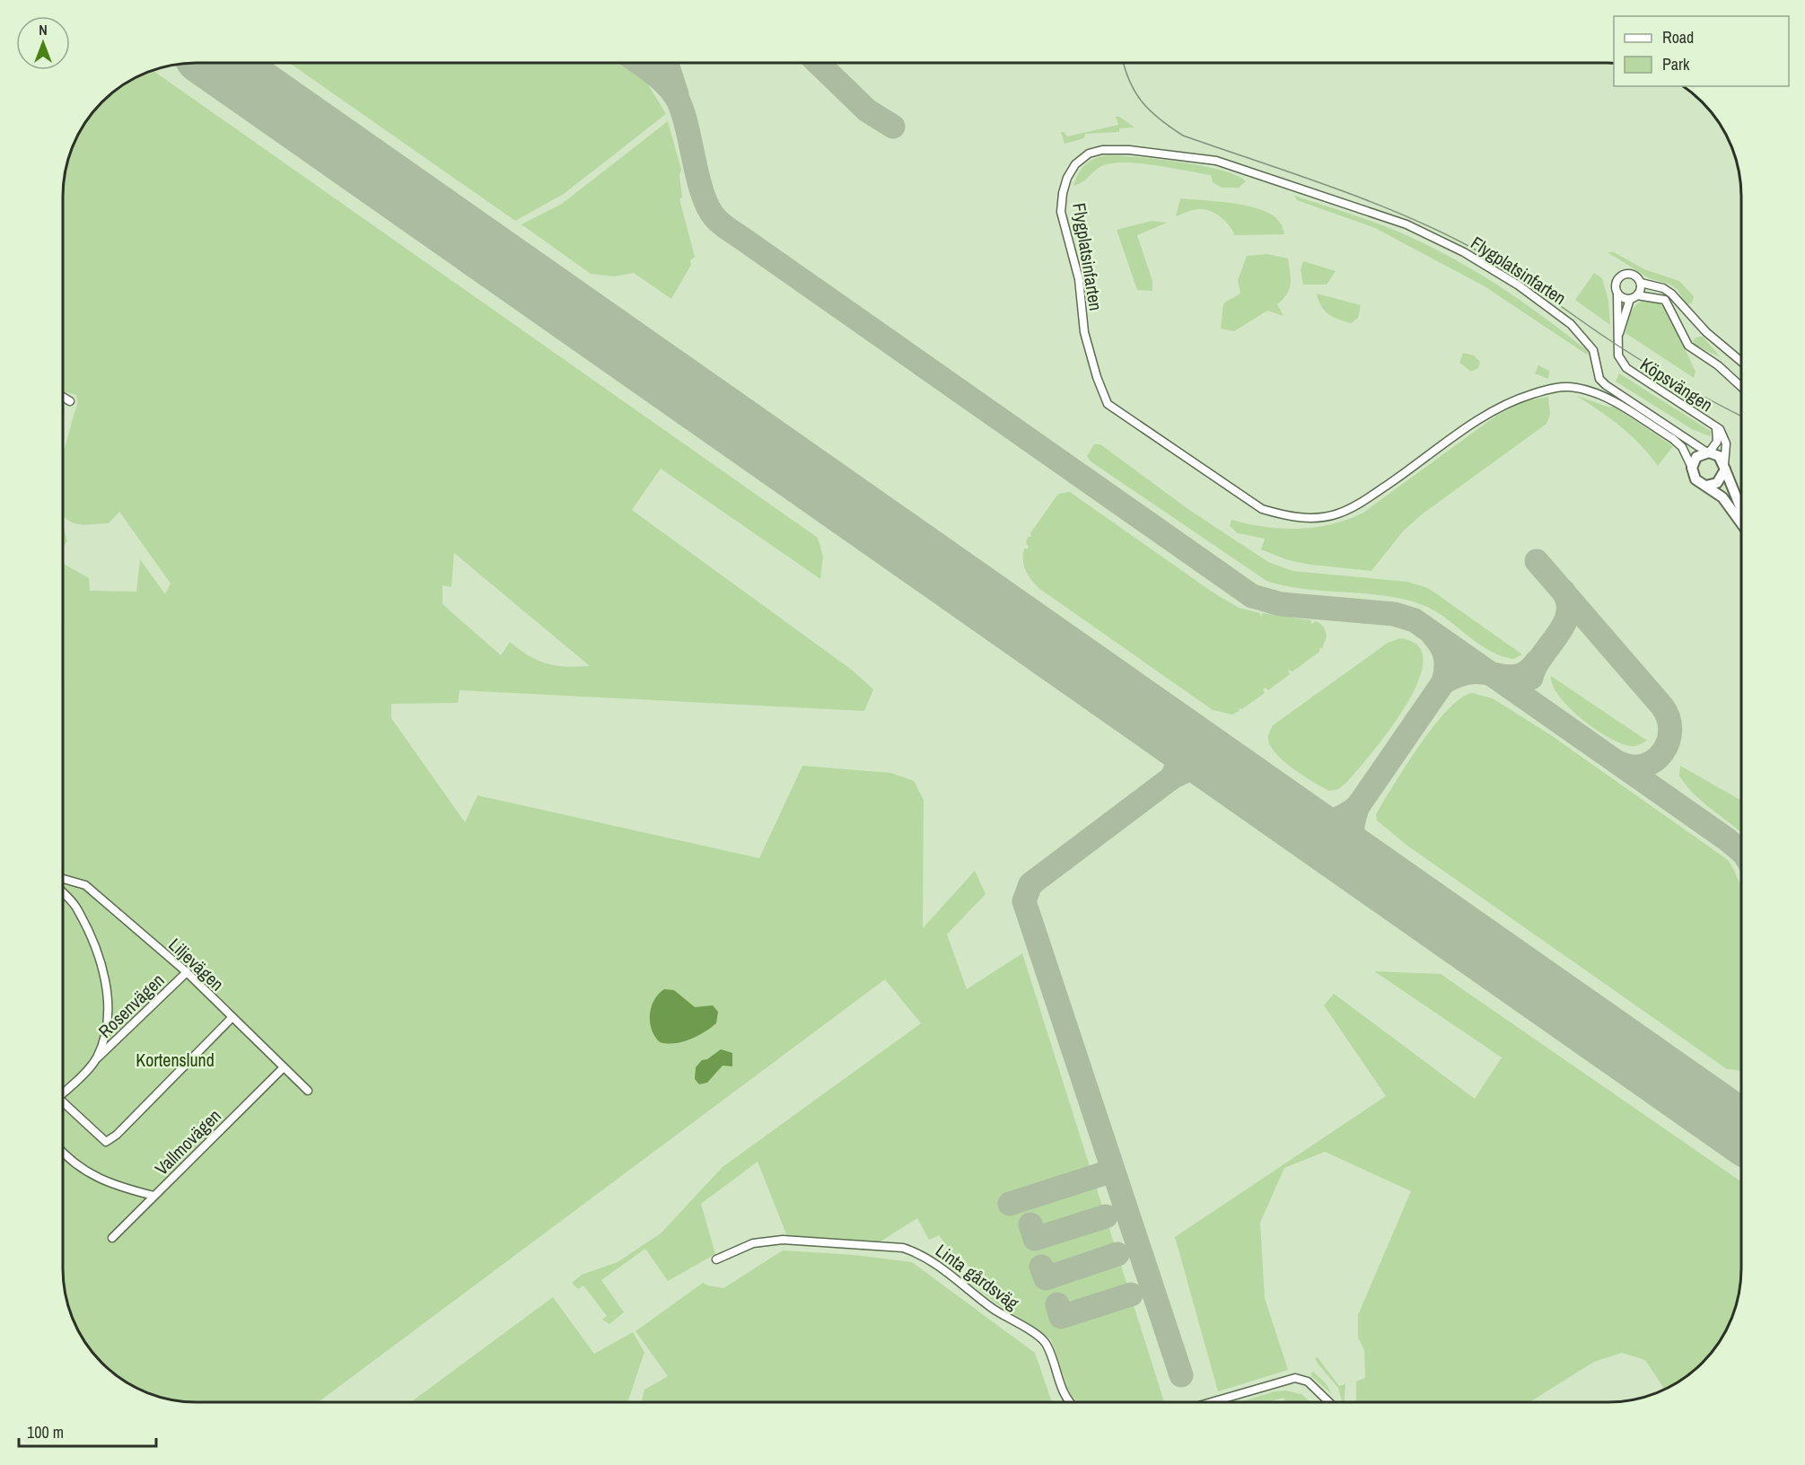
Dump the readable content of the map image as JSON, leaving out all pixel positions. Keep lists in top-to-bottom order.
{
  "streets": {
    "street": [
      "Flygplatsinfarten",
      "Köpsvängen",
      "Liljevägen",
      "Rosenvägen",
      "Vallmovägen",
      "Linta gårdsväg"
    ]
  },
  "crossings": [
    ["Flygplatsinfarten", "Köpsvängen"],
    ["Liljevägen", "Rosenvägen"],
    ["Liljevägen", "Vallmovägen"]
  ],
  "parks": ["Kortenslund"],
  "legend": ["Road", "Park"],
  "scale_bar": "100 m",
  "north": "top"
}
